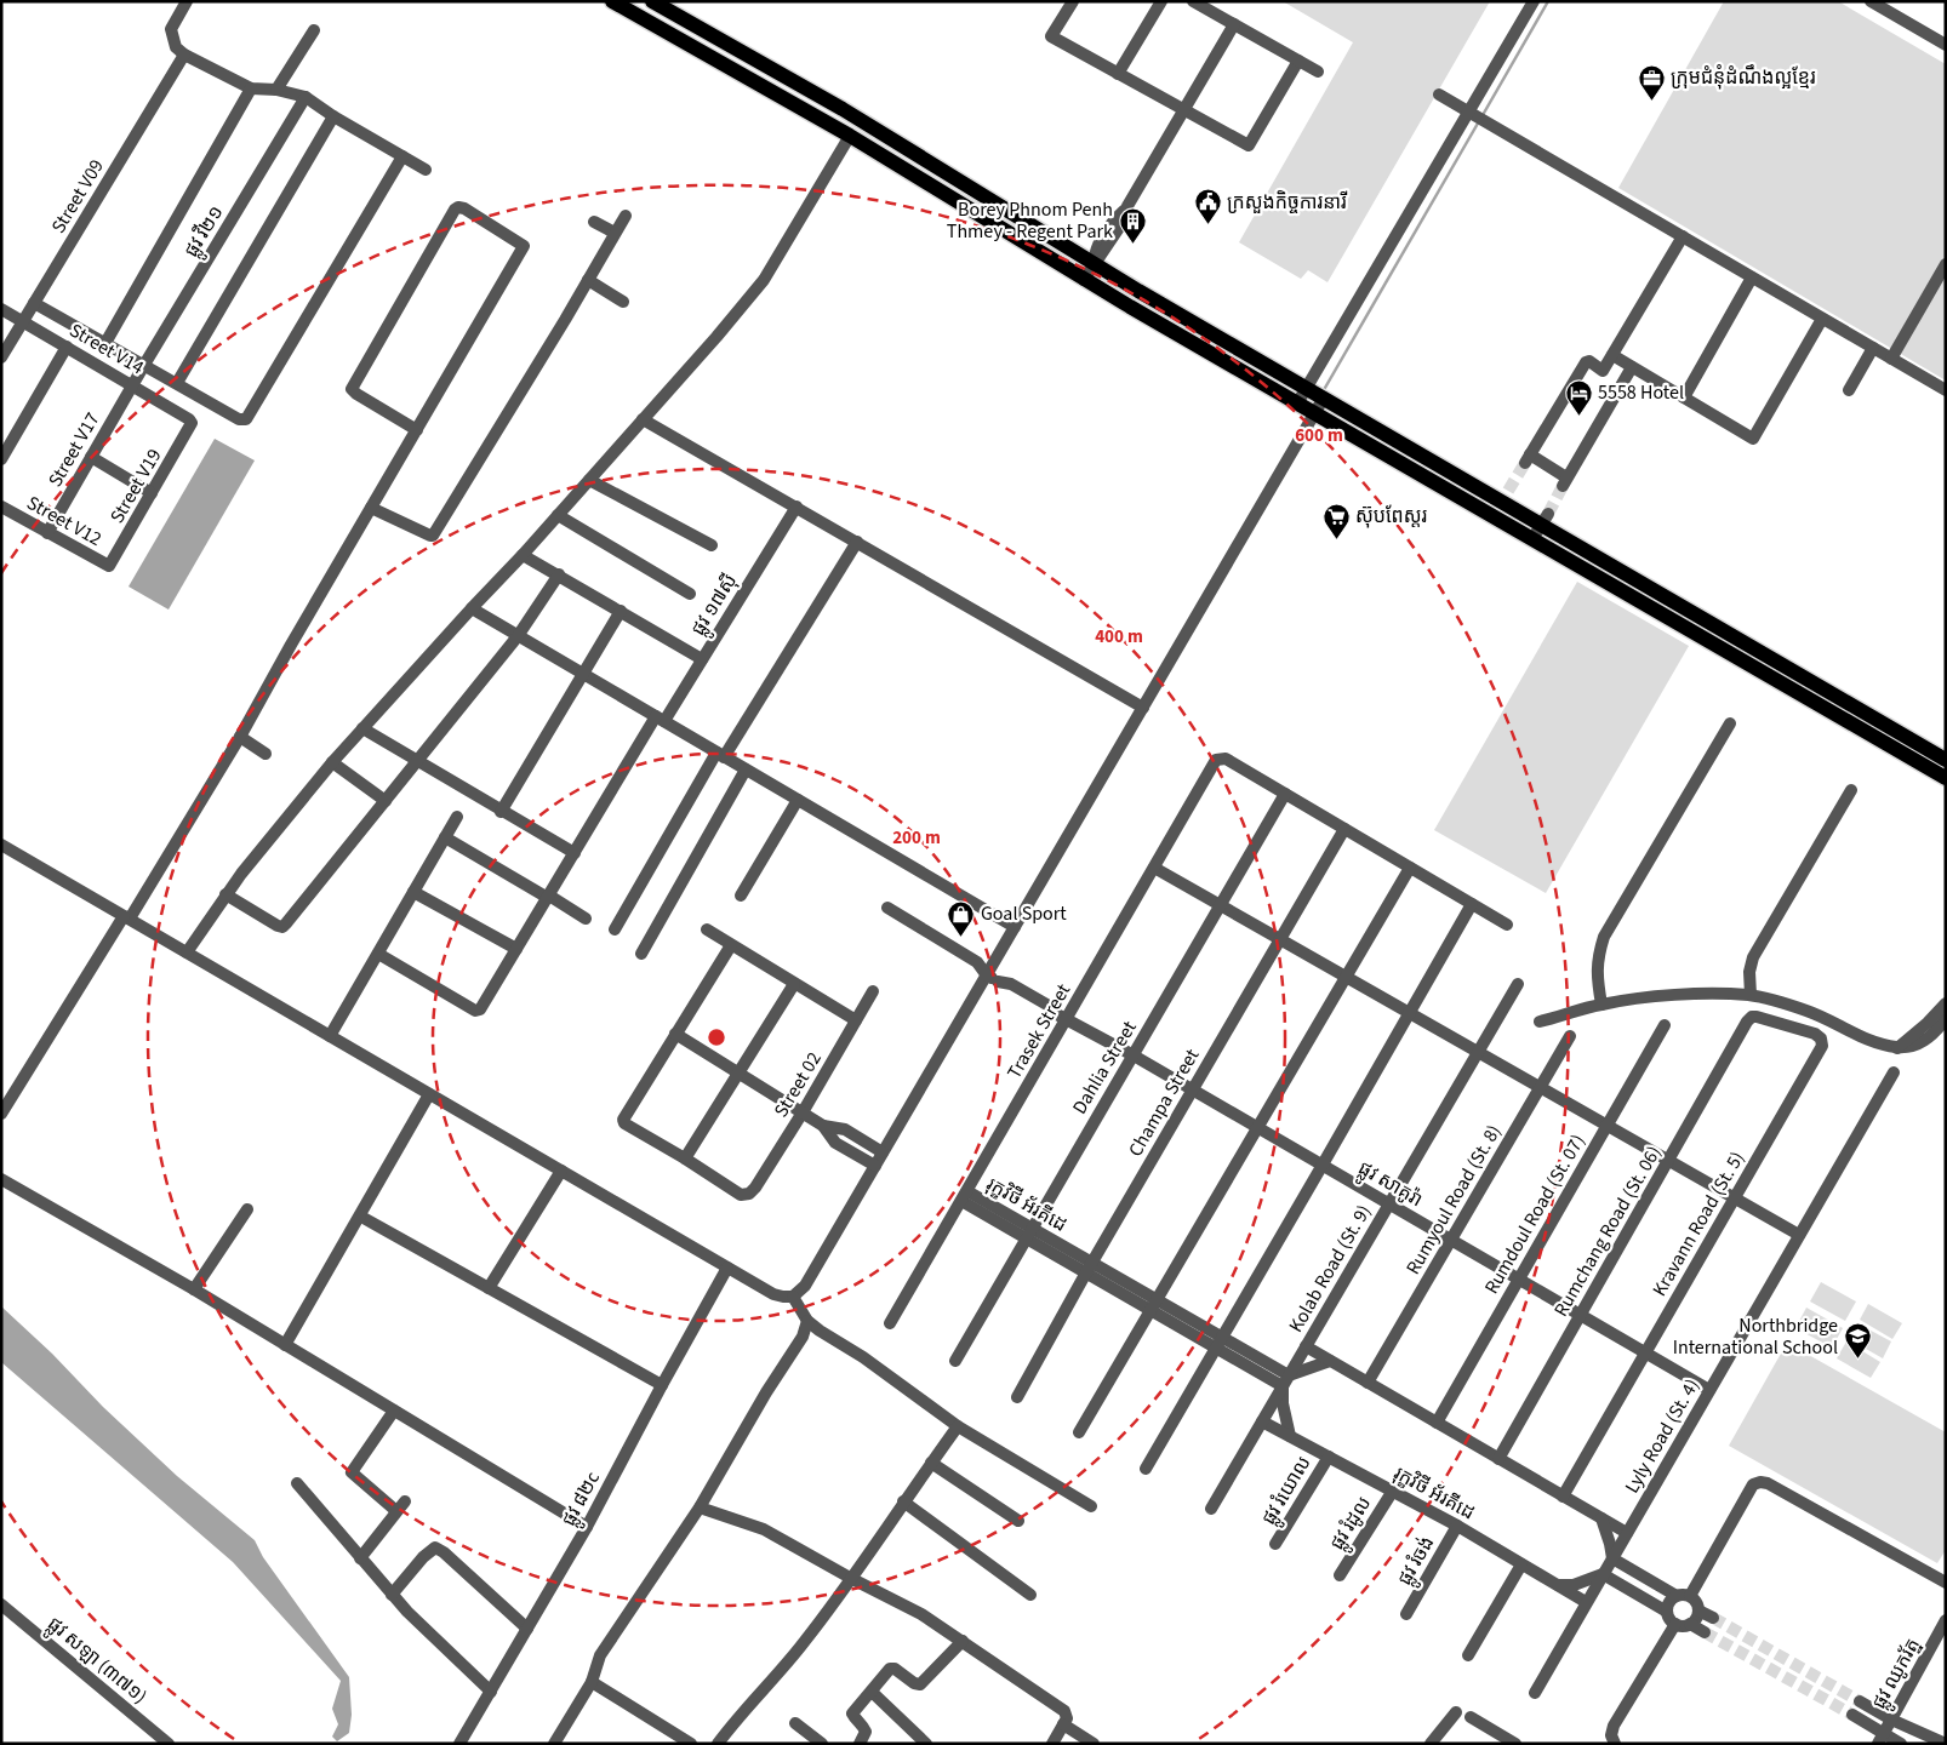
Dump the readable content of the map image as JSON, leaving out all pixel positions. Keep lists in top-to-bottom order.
{
  "streets": {
    "street": [
      "Street V09",
      "ផ្លូវ វី២១",
      "Street V14",
      "Street V17",
      "Street V19",
      "Street V12",
      "ផ្លូវ ១៧ស៊ី",
      "Trasek Street",
      "Dahlia Street",
      "Street 02",
      "Champa Street",
      "ផ្លូវ សាគូរ៉ា",
      "Rumyoul Road (St. 8)",
      "រុក្ខវិថី អ័រគីដេ",
      "Rumdoul Road (St. 07)",
      "Kravann Road (St. 5)",
      "Rumchang Road (St. 06)",
      "Kolab Road (St. 9)",
      "Lyly Road (St. 4)",
      "ផ្លូវ រំយោល",
      "ផ្លូវ ៨២c",
      "ផ្លូវ រំដូល",
      "ផ្លូវ រំចង់",
      "ផ្លូវ សឡា (៣៧១)",
      "ផ្លូវ ឈូករ័ត្ន"
    ]
  },
  "crossings": [
    ["Street V09", "Street V14"],
    ["ផ្លូវ វី២១", "Street V14"],
    ["ផ្លូវ វី២១", "Street V17"],
    ["Street V14", "Street V17"],
    ["Street V14", "Street V19"],
    ["Street V17", "Street V12"],
    ["Street V19", "Street V12"],
    ["Trasek Street", "Dahlia Street"],
    ["Trasek Street", "ផ្លូវ សាគូរ៉ា"],
    ["Trasek Street", "រុក្ខវិថី អ័រគីដេ"],
    ["Dahlia Street", "ផ្លូវ សាគូរ៉ា"],
    ["Dahlia Street", "រុក្ខវិថី អ័រគីដេ"],
    ["Champa Street", "ផ្លូវ សាគូរ៉ា"],
    ["Champa Street", "រុក្ខវិថី អ័រគីដេ"],
    ["ផ្លូវ សាគូរ៉ា", "Rumyoul Road (St. 8)"],
    ["ផ្លូវ សាគូរ៉ា", "Rumdoul Road (St. 07)"],
    ["ផ្លូវ សាគូរ៉ា", "Kravann Road (St. 5)"],
    ["ផ្លូវ សាគូរ៉ា", "Rumchang Road (St. 06)"],
    ["ផ្លូវ សាគូរ៉ា", "Kolab Road (St. 9)"],
    ["ផ្លូវ សាគូរ៉ា", "Lyly Road (St. 4)"],
    ["រុក្ខវិថី អ័រគីដេ", "Kolab Road (St. 9)"],
    ["រុក្ខវិថី អ័រគីដេ", "Lyly Road (St. 4)"],
    ["រុក្ខវិថី អ័រគីដេ", "ផ្លូវ រំយោល"],
    ["រុក្ខវិថី អ័រគីដេ", "ផ្លូវ រំដូល"],
    ["រុក្ខវិថី អ័រគីដេ", "ផ្លូវ រំចង់"],
    ["Kravann Road (St. 5)", "Rumchang Road (St. 06)"]
  ],
  "places": {
    "office": ["ក្រុមជំនុំដំណឹងល្អខ្មែរ"],
    "public building": ["ក្រសួងកិច្ចការនារី"],
    "building": ["Borey Phnom Penh Thmey - Regent Park"],
    "hotel": ["5558 Hotel"],
    "supermarket": ["ស៊ុបពែស្តរ"],
    "shop": ["Goal Sport"],
    "school or university": ["Northbridge International School"]
  },
  "rings": ["600 m", "400 m", "200 m"]
}
